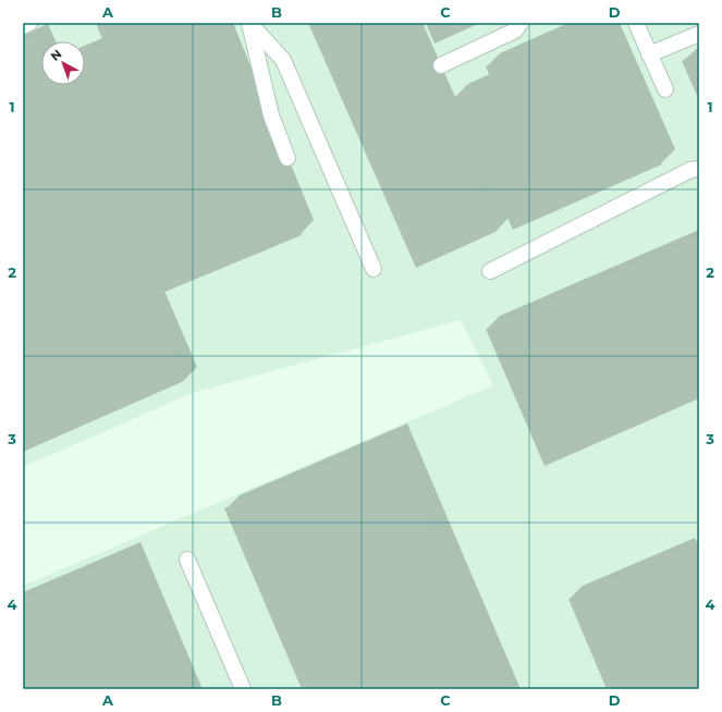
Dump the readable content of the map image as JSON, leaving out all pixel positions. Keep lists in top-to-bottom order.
{
  "north": "top left",
  "grid": {
    "columns": [
      "A",
      "B",
      "C",
      "D"
    ],
    "rows": [
      "1",
      "2",
      "3",
      "4"
    ]
  }
}
